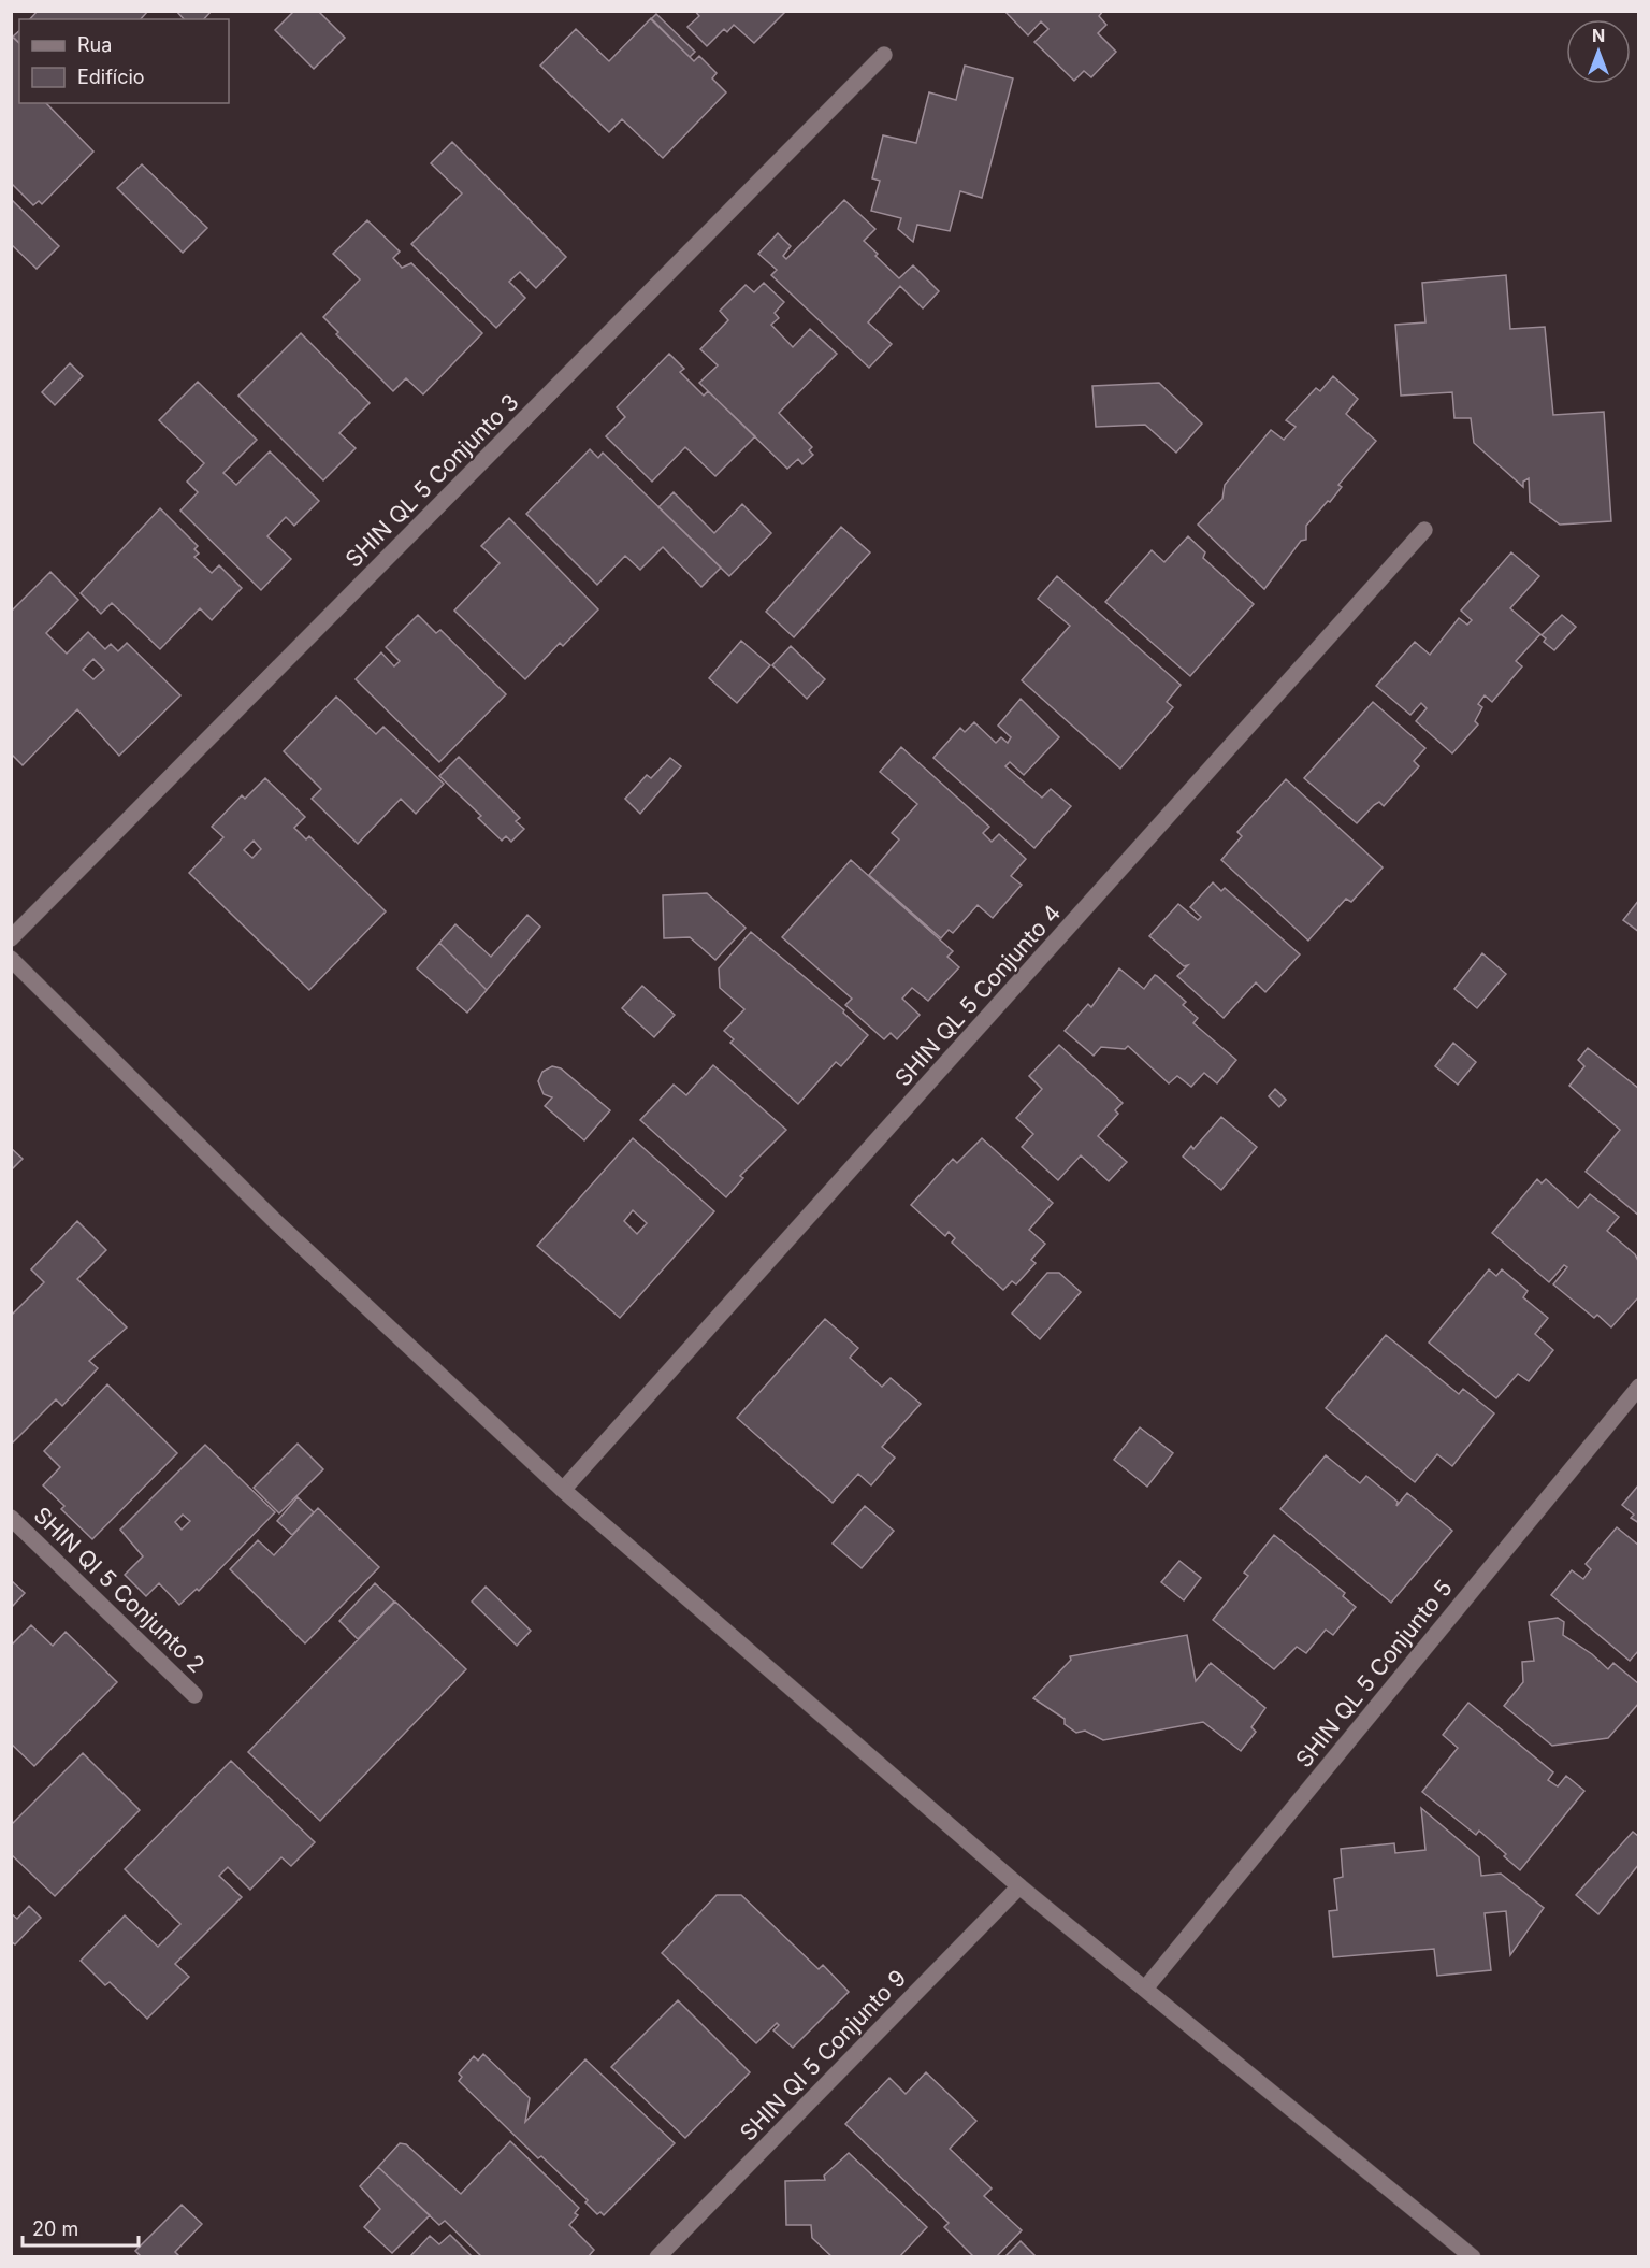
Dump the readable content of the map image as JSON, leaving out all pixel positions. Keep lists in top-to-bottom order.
{
  "streets": {
    "street": [
      "SHIN QL 5 Conjunto 3",
      "SHIN QL 5 Conjunto 4",
      "SHIN QI 5 Conjunto 2",
      "SHIN QL 5 Conjunto 5",
      "SHIN QI 5 Conjunto 9"
    ]
  },
  "legend": ["Rua", "Edifício"],
  "scale_bar": "20 m",
  "north": "top"
}
